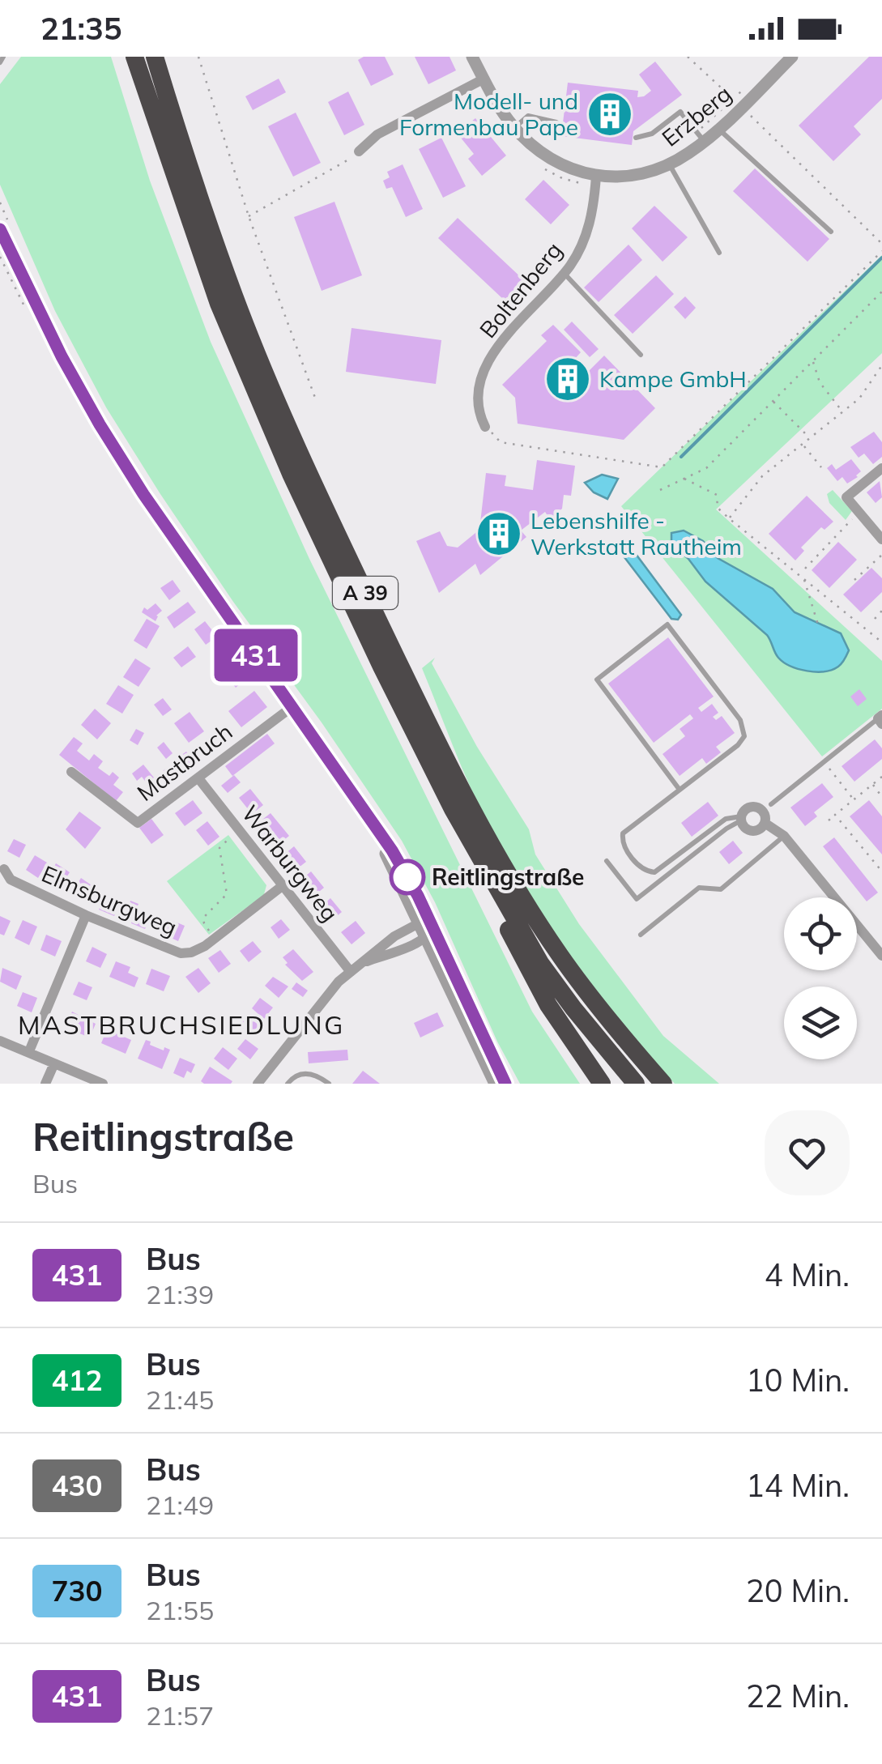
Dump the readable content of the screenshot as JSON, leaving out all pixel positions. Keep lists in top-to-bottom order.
{
  "streets": {
    "highway": ["A 39"],
    "street": [
      "Erzberg",
      "Boltenberg",
      "Mastbruch",
      "Warburgweg",
      "Elmsburgweg"
    ]
  },
  "crossings": [
    ["Erzberg", "Boltenberg"],
    ["Mastbruch", "Warburgweg"],
    ["Warburgweg", "Elmsburgweg"]
  ],
  "districts": ["MASTBRUCHSIEDLUNG"],
  "places": {
    "building": ["Modell- und Formenbau Pape", "Kampe GmbH", "Lebenshilfe - Werkstatt Rautheim"],
    "other": ["Reitlingstraße"]
  },
  "lines": ["bus line 431"],
  "page": {
    "status": "21:35",
    "on_map": "431",
    "heading": ["Reitlingstraße", "Bus"],
    "list": [
      {
        "mark": "431",
        "name": "Bus",
        "note": "21:39",
        "value": "4 Min."
      },
      {
        "mark": "412",
        "name": "Bus",
        "note": "21:45",
        "value": "10 Min."
      },
      {
        "mark": "430",
        "name": "Bus",
        "note": "21:49",
        "value": "14 Min."
      },
      {
        "mark": "730",
        "name": "Bus",
        "note": "21:55",
        "value": "20 Min."
      },
      {
        "mark": "431",
        "name": "Bus",
        "note": "21:57",
        "value": "22 Min."
      }
    ]
  }
}
